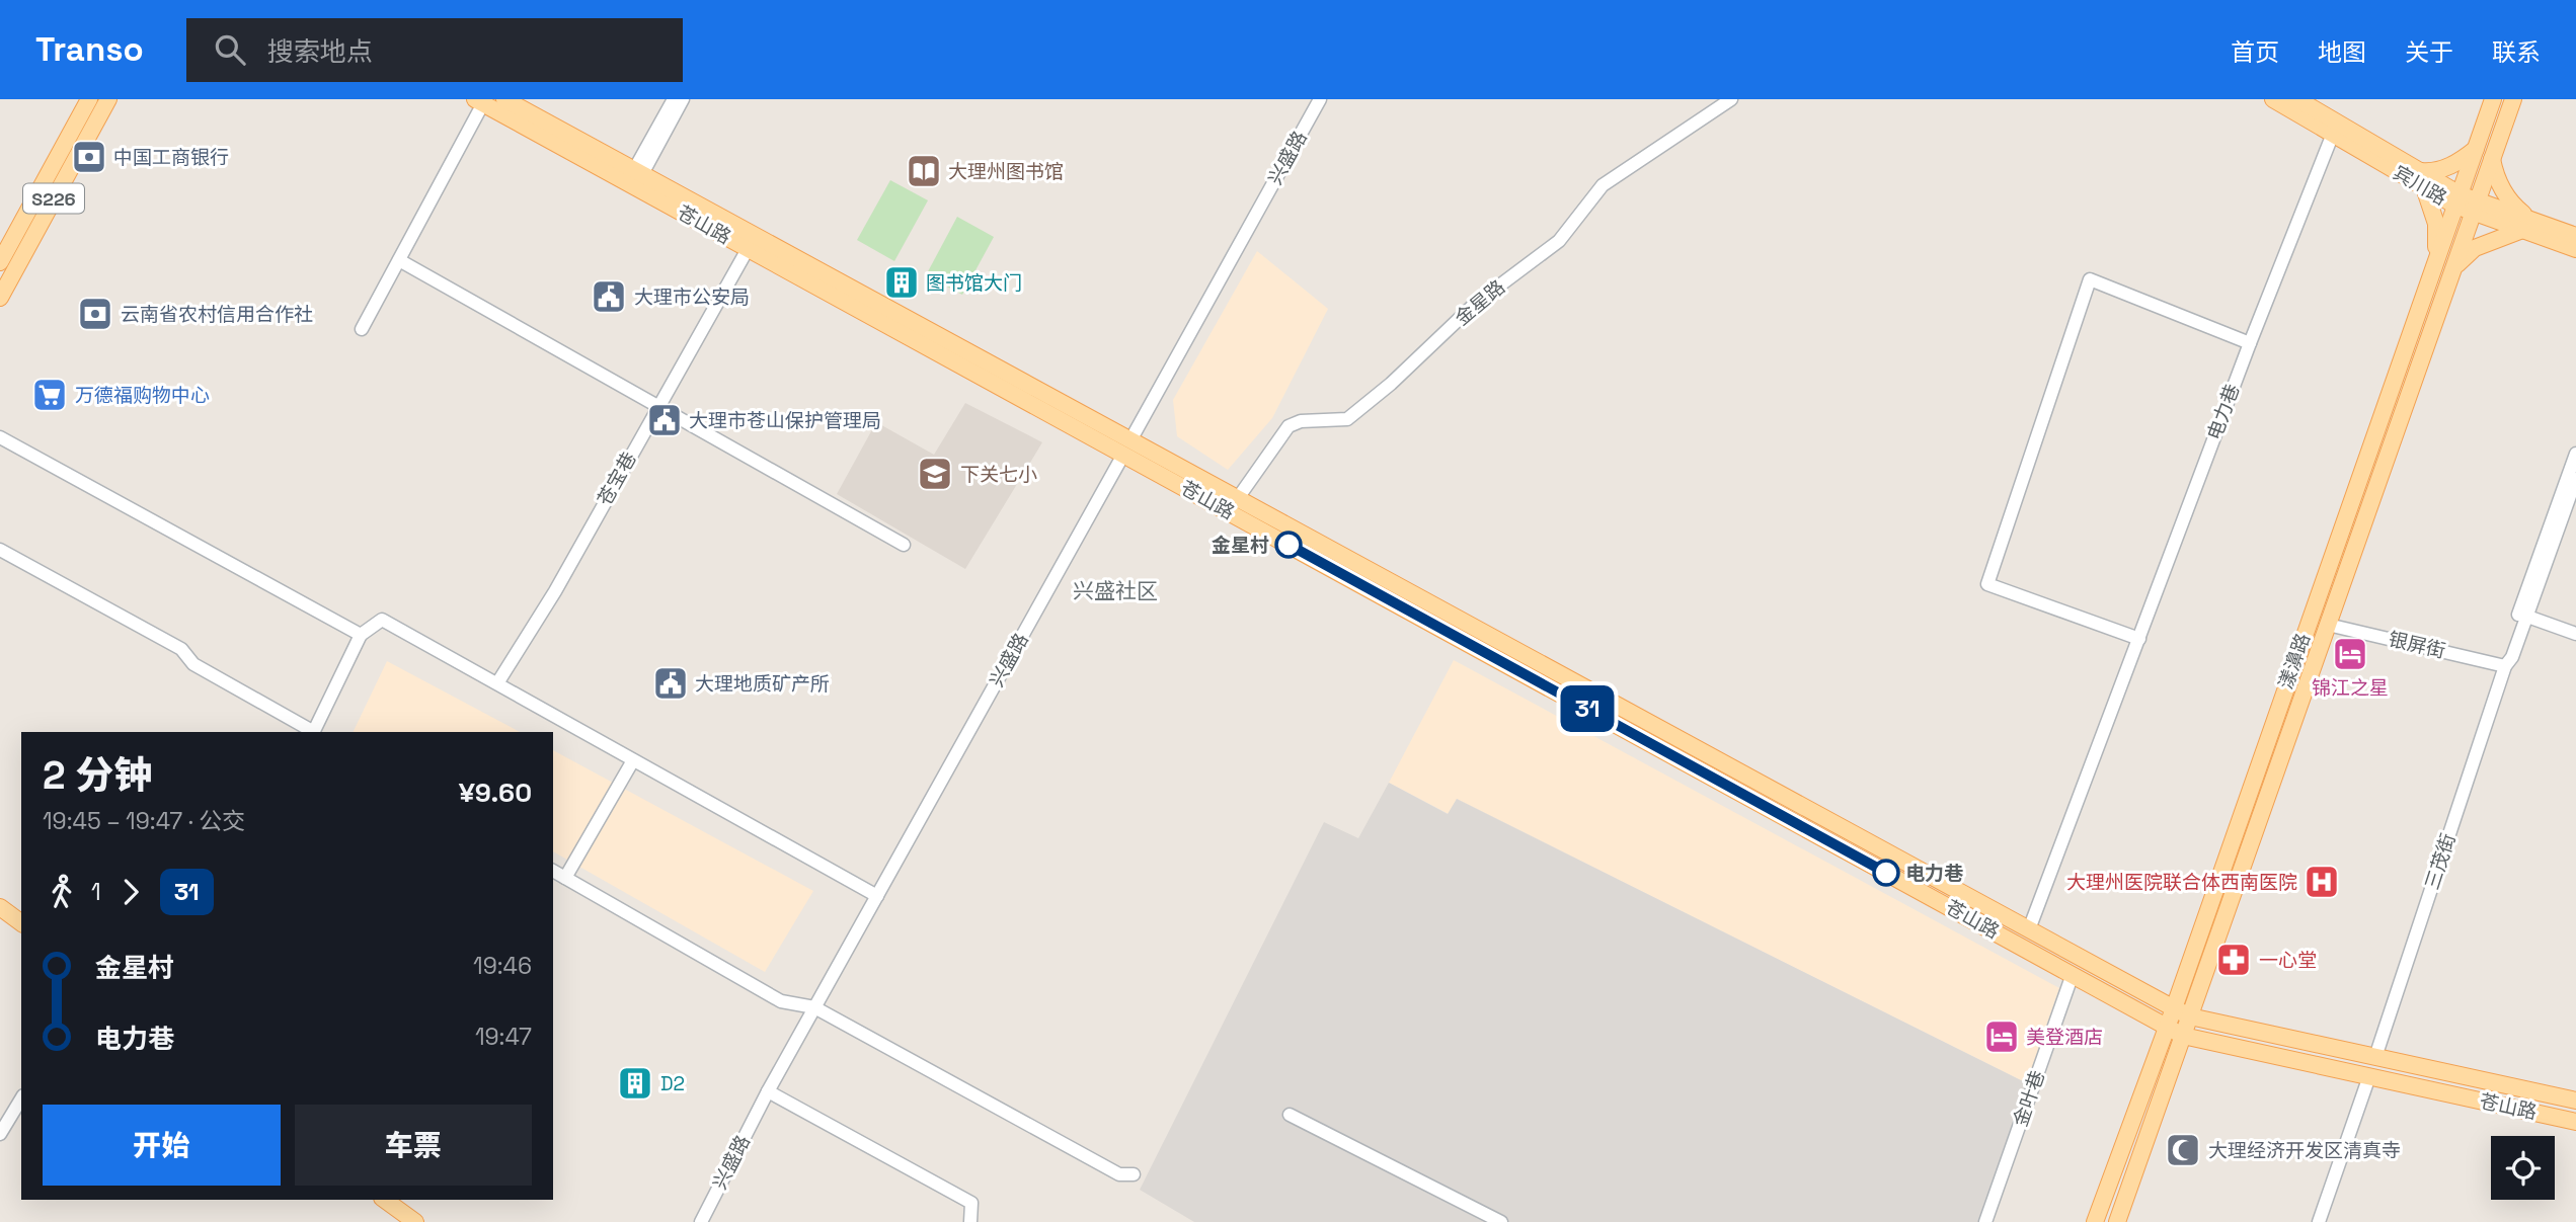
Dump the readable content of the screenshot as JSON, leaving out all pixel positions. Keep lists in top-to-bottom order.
{
  "streets": {
    "main road": [
      "宾川路",
      "S226",
      "苍山路",
      "漾濞路"
    ],
    "street": [
      "兴盛路",
      "金星路",
      "电力巷",
      "苍宝巷",
      "银屏街",
      "三茂街",
      "金叶巷"
    ]
  },
  "crossings": [
    ["兴盛路", "苍山路"],
    ["宾川路", "电力巷"],
    ["宾川路", "漾濞路"],
    ["苍山路", "金星路"],
    ["苍山路", "电力巷"],
    ["苍山路", "苍宝巷"],
    ["苍山路", "漾濞路"],
    ["苍山路", "三茂街"],
    ["苍山路", "金叶巷"],
    ["银屏街", "漾濞路"],
    ["银屏街", "三茂街"]
  ],
  "districts": ["兴盛社区"],
  "places": {
    "bank": ["中国工商银行", "云南省农村信用合作社"],
    "library": ["大理州图书馆"],
    "building": ["图书馆大门", "D2"],
    "public building": ["大理市公安局", "大理市苍山保护管理局", "大理地质矿产所"],
    "supermarket": ["万德福购物中心"],
    "school or university": ["下关七小"],
    "other": ["金星村", "电力巷"],
    "hotel": ["锦江之星", "美登酒店"],
    "hospital": ["大理州医院联合体西南医院"],
    "pharmacy": ["一心堂"],
    "mosque": ["大理经济开发区清真寺"]
  },
  "lines": ["bus line 31"],
  "page": {
    "header": "Transo",
    "search": "搜索地点",
    "nav": [
      "首页",
      "地图",
      "关于",
      "联系"
    ],
    "on_map": "31",
    "heading": ["2 分钟", "19:45 – 19:47 · 公交", "¥9.60"],
    "legs": ["1", "31"],
    "list": [
      {
        "name": "金星村",
        "value": "19:46"
      },
      {
        "name": "电力巷",
        "value": "19:47"
      }
    ],
    "buttons": ["开始", "车票"]
  }
}
